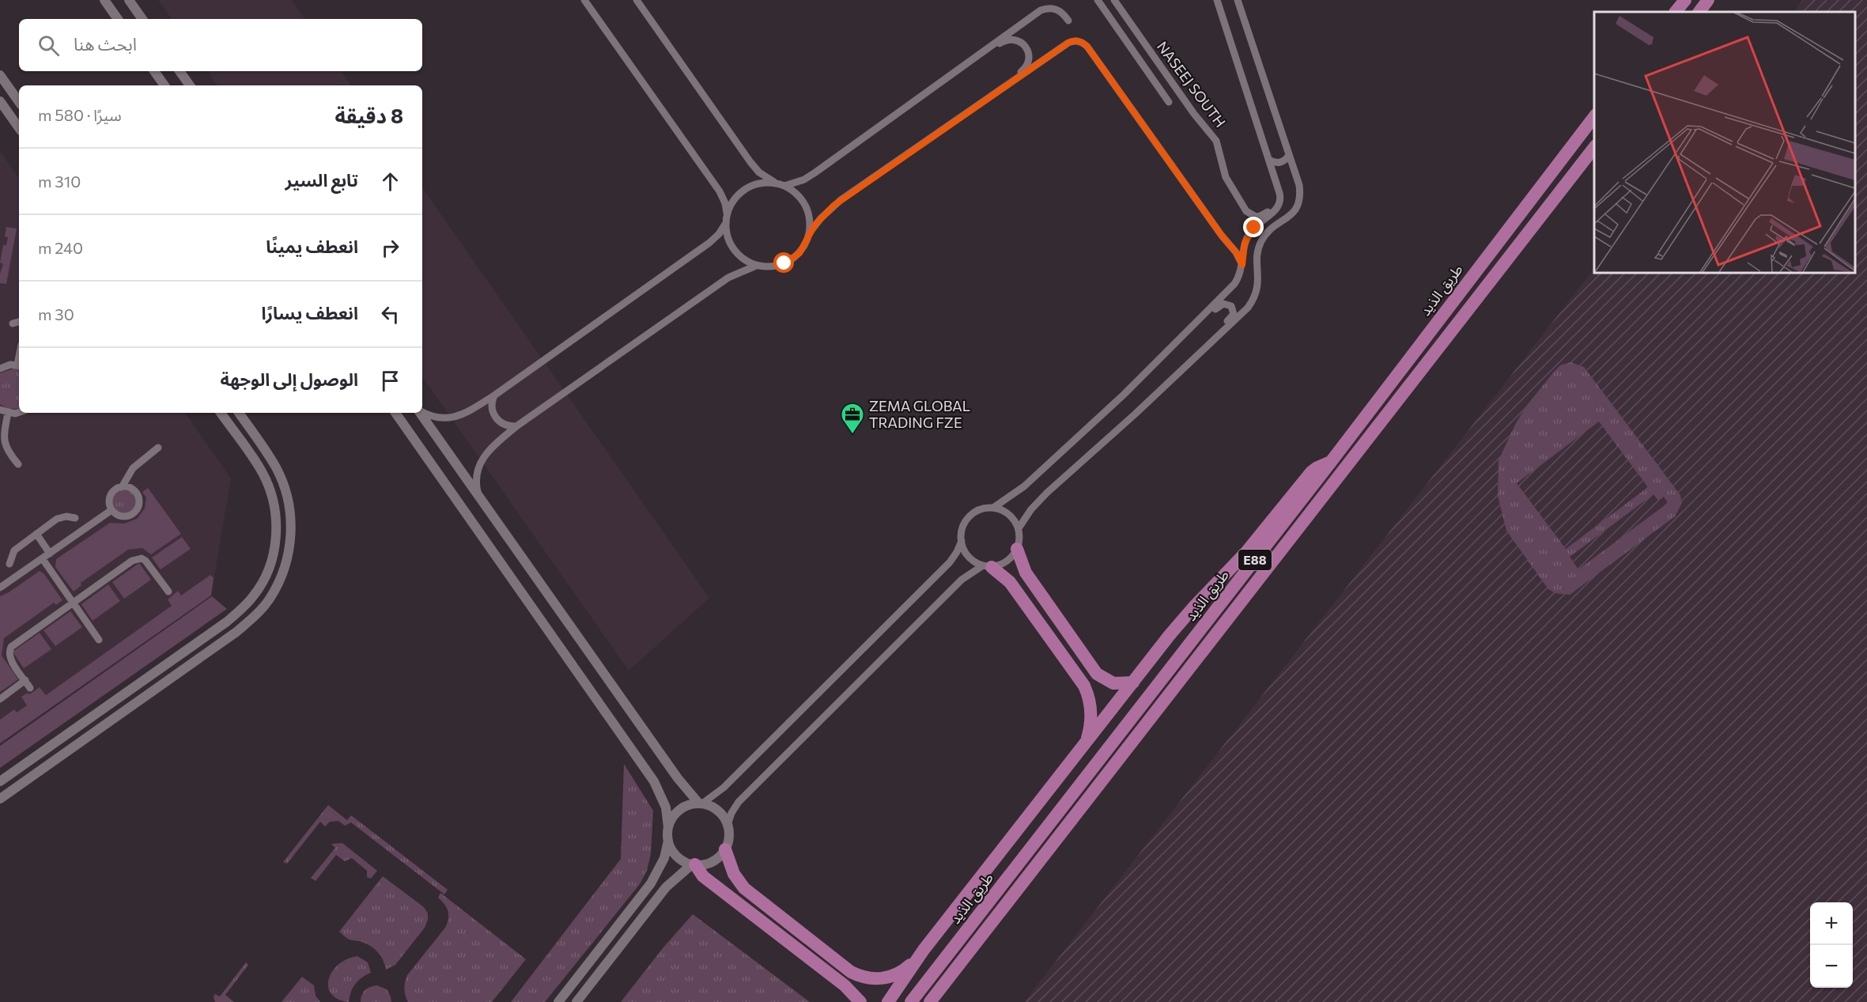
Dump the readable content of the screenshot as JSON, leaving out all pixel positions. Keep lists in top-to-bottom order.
{
  "streets": {
    "highway": ["طريق الذيد", "E88"],
    "street": ["NASEEJ SOUTH"]
  },
  "places": {
    "office": ["ZEMA GLOBAL TRADING FZE"]
  },
  "page": {
    "search": "ابحث هنا",
    "heading": ["8 دقيقة", "سيرًا · 580 m"],
    "list": [
      ["تابع السير", "310 m"],
      ["انعطف يمينًا", "240 m"],
      ["انعطف يسارًا", "30 m"],
      "الوصول إلى الوجهة"
    ],
    "map_buttons": ["+", "−"]
  }
}
